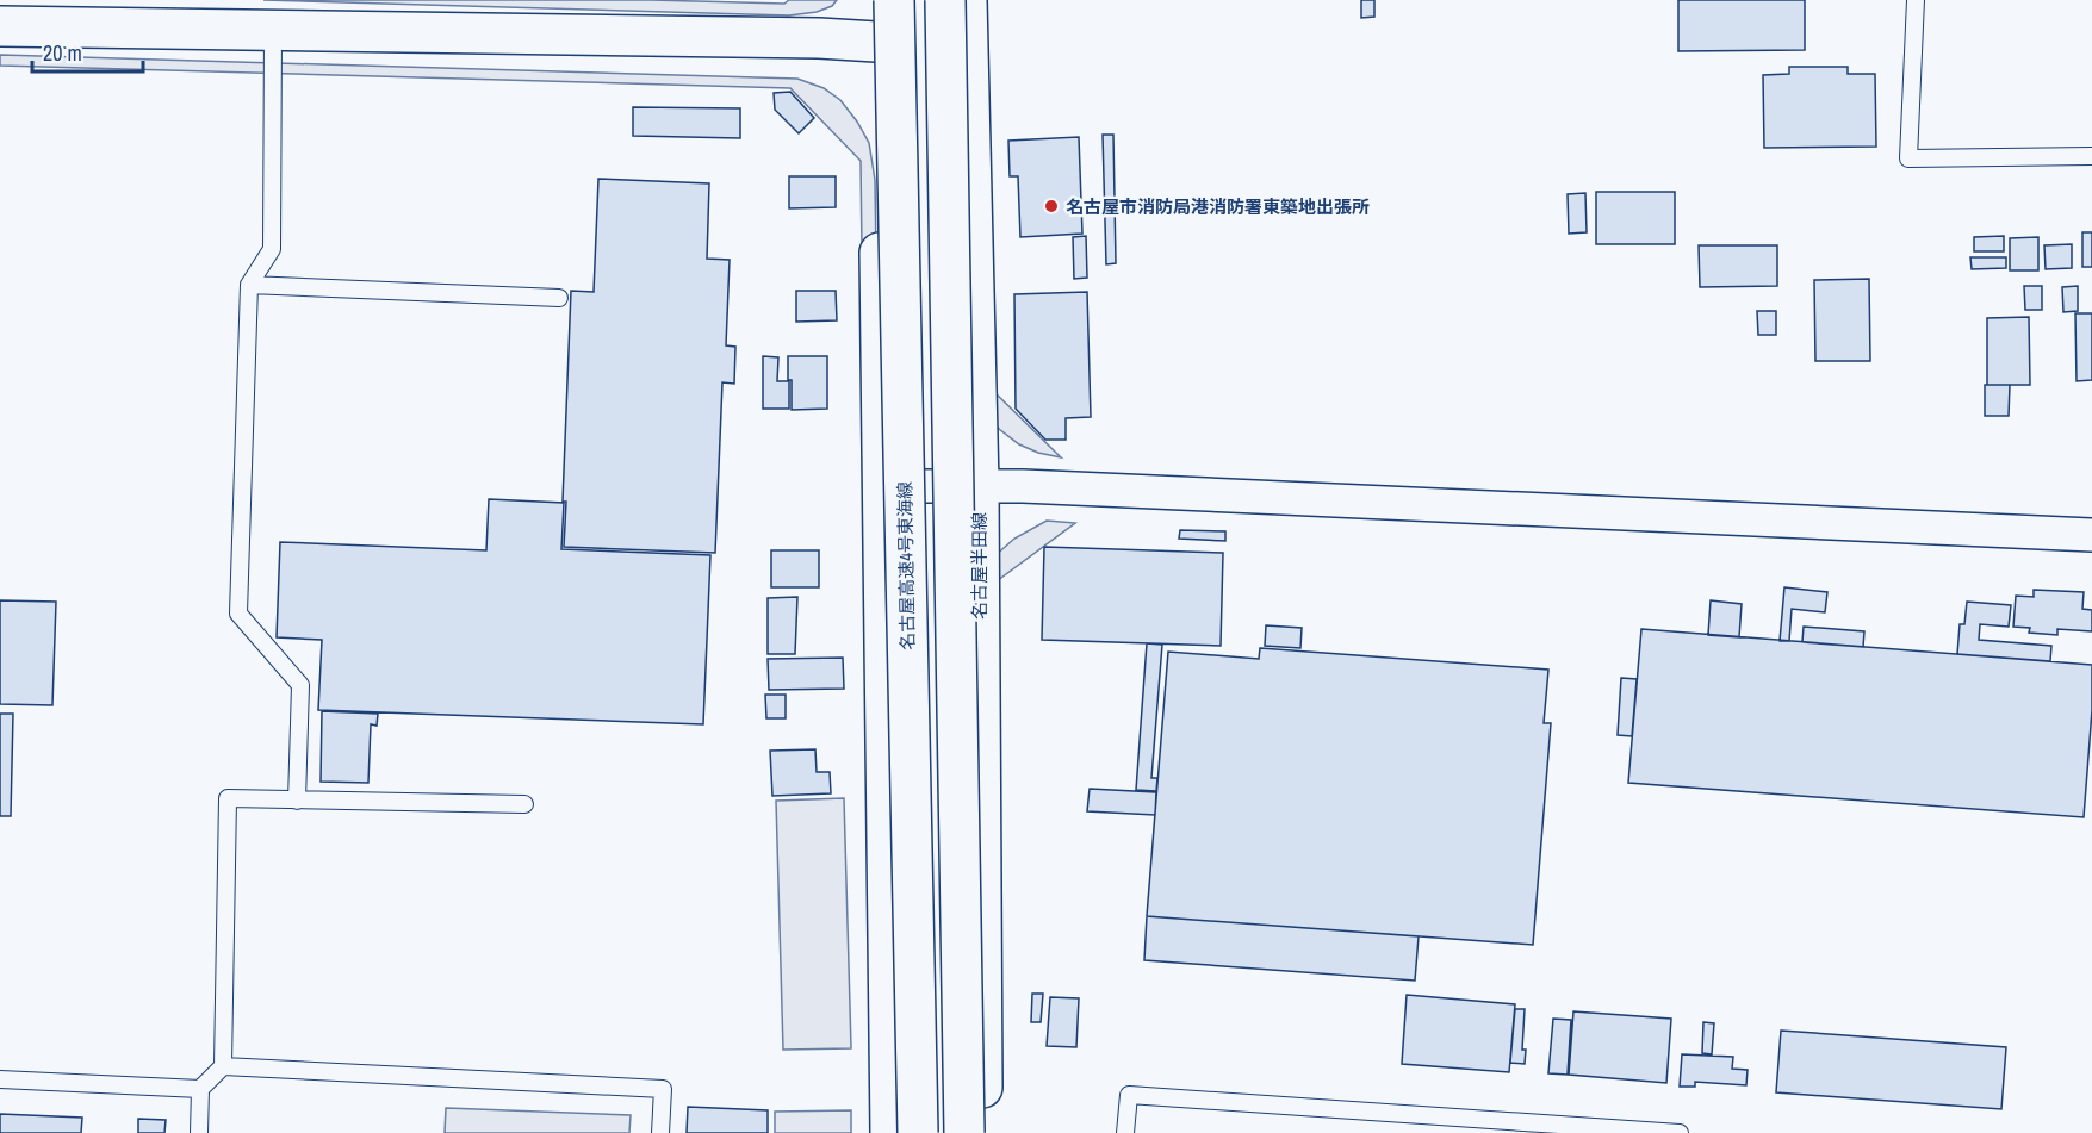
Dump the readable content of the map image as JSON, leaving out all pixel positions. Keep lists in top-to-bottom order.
{
  "streets": {
    "main road": ["名古屋高速4号東海線", "名古屋半田線"]
  },
  "places": ["名古屋市消防局港消防署東築地出張所"],
  "scale_bar": "20 m"
}
